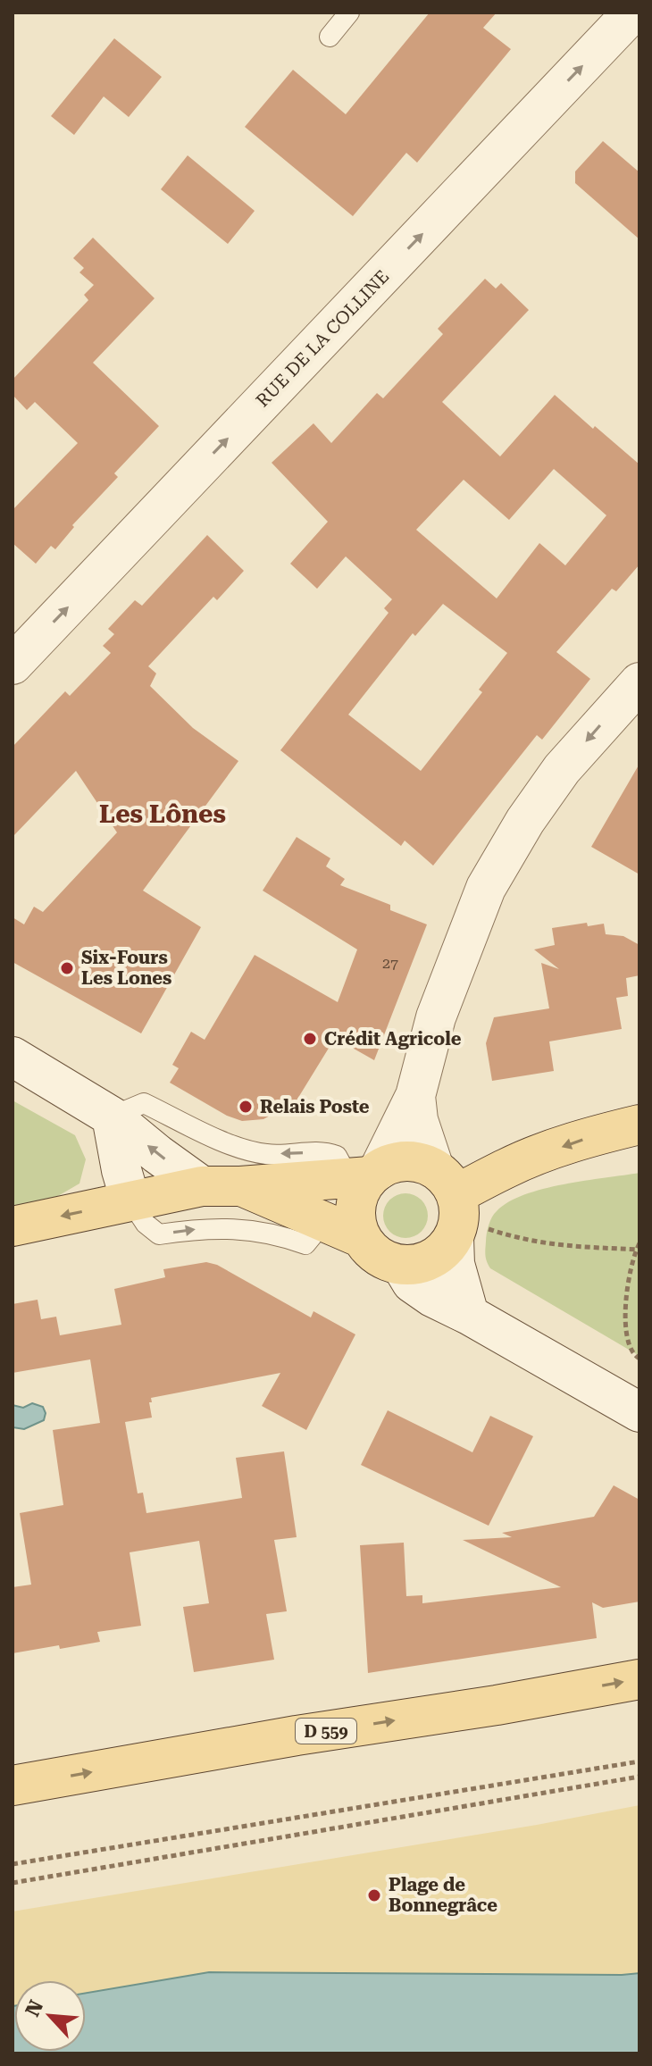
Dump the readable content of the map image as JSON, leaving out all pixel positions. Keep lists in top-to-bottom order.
{
  "streets": {
    "main road": ["D 559"],
    "street": ["RUE DE LA COLLINE"]
  },
  "one_way": ["RUE DE LA COLLINE"],
  "districts": ["Les Lônes"],
  "places": [
    "Six-Fours Les Lones",
    "Crédit Agricole",
    "Relais Poste",
    "Plage de Bonnegrâce"
  ],
  "house_numbers": ["27"],
  "north": "top left"
}
